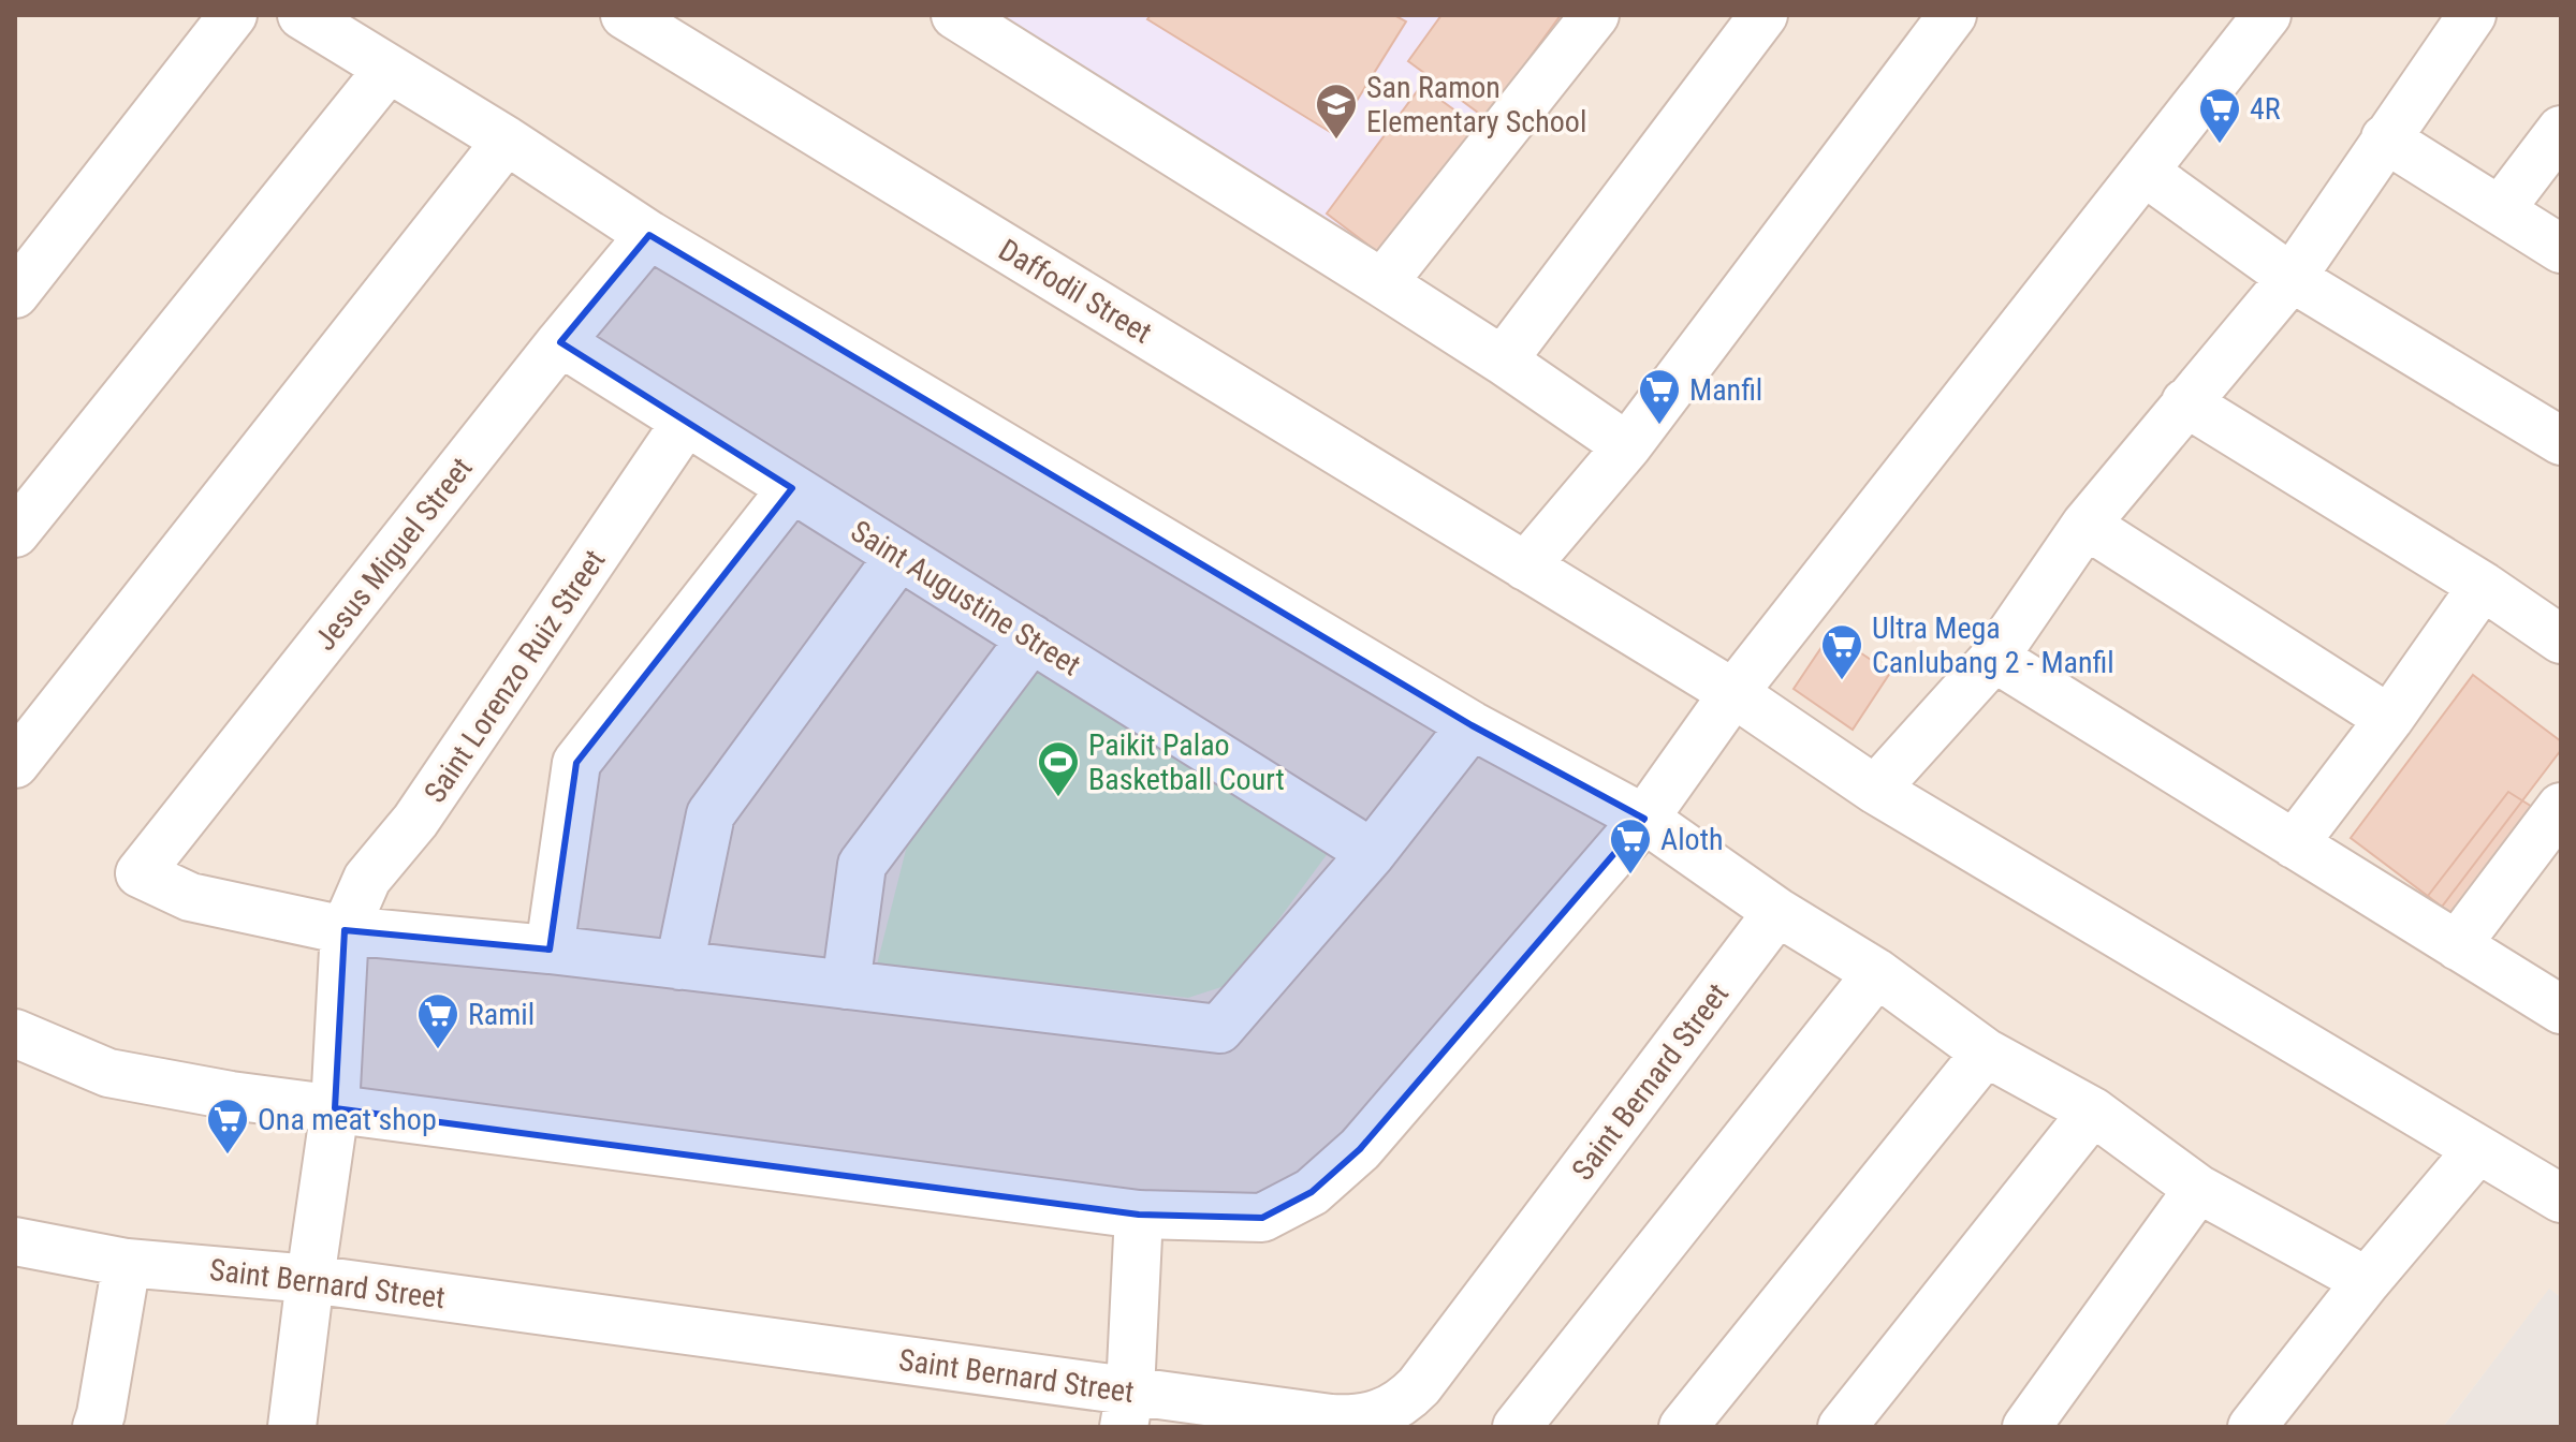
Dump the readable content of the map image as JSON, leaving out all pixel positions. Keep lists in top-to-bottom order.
{
  "streets": {
    "street": [
      "Daffodil Street",
      "Jesus Miguel Street",
      "Saint Augustine Street",
      "Saint Lorenzo Ruiz Street",
      "Saint Bernard Street"
    ]
  },
  "crossings": [
    ["Jesus Miguel Street", "Saint Augustine Street"],
    ["Jesus Miguel Street", "Saint Lorenzo Ruiz Street"],
    ["Saint Augustine Street", "Saint Lorenzo Ruiz Street"]
  ],
  "places": {
    "school or university": ["San Ramon Elementary School"],
    "supermarket": [
      "4R",
      "Manfil",
      "Ultra Mega Canlubang 2 - Manfil",
      "Aloth",
      "Ramil",
      "Ona meat shop"
    ],
    "sports": ["Paikit Palao Basketball Court"]
  }
}
